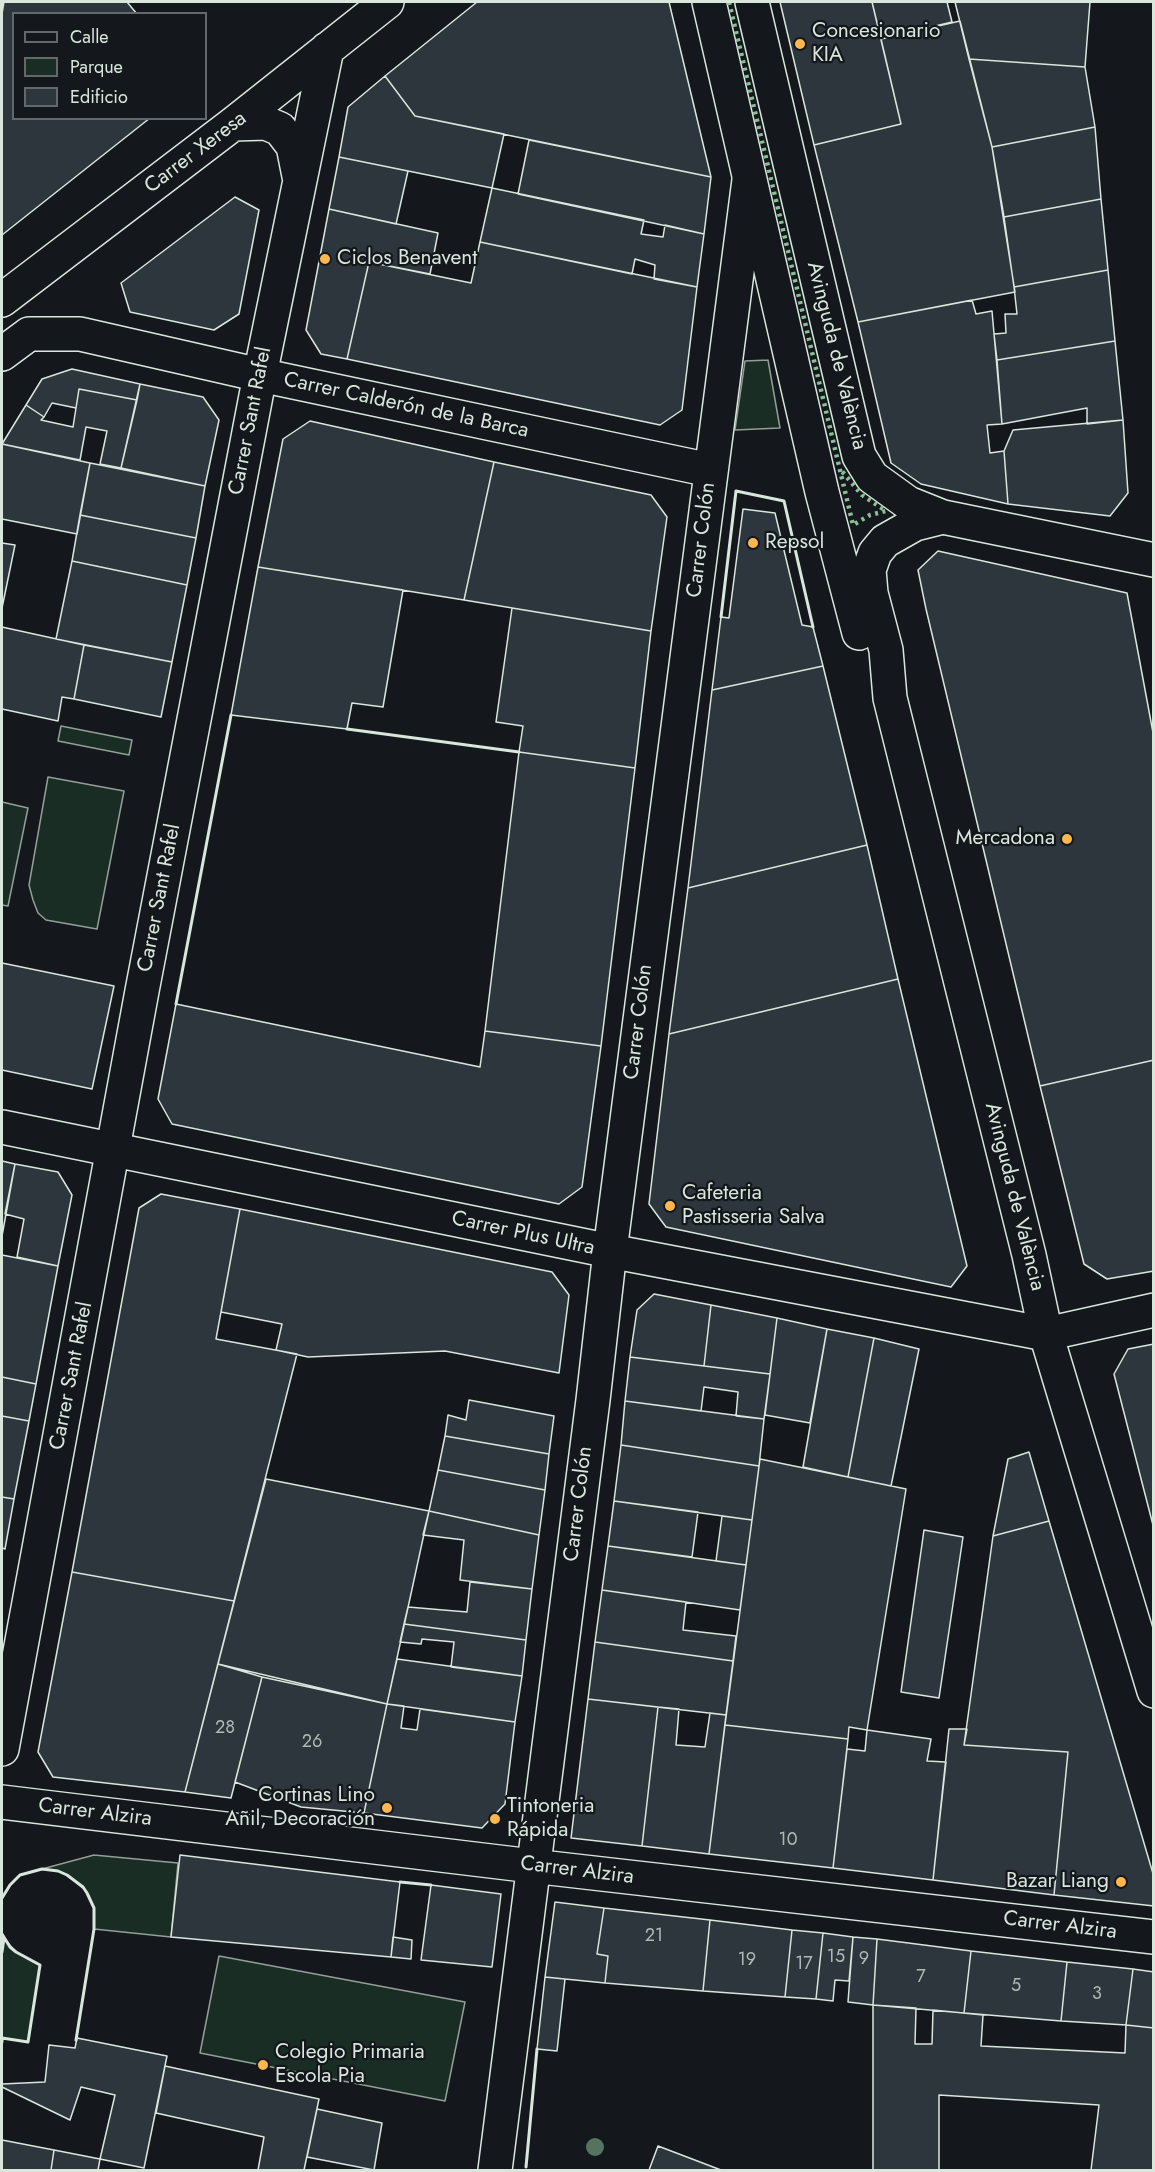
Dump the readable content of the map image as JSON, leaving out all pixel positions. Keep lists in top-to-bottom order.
{
  "streets": {
    "street": [
      "Carrer Xeresa",
      "Avinguda de València",
      "Carrer Calderón de la Barca",
      "Carrer Sant Rafel",
      "Carrer Colón",
      "Carrer Plus Ultra",
      "Carrer Alzira"
    ]
  },
  "crossings": [
    ["Carrer Xeresa", "Carrer Sant Rafel"],
    ["Avinguda de València", "Carrer Colón"],
    ["Avinguda de València", "Carrer Plus Ultra"],
    ["Carrer Calderón de la Barca", "Carrer Sant Rafel"],
    ["Carrer Calderón de la Barca", "Carrer Colón"],
    ["Carrer Sant Rafel", "Carrer Plus Ultra"],
    ["Carrer Colón", "Carrer Plus Ultra"],
    ["Carrer Colón", "Carrer Alzira"]
  ],
  "places": [
    "Concesionario KIA",
    "Ciclos Benavent",
    "Repsol",
    "Mercadona",
    "Cafeteria Pastisseria Salva",
    "Cortinas Lino Añil, Decoración",
    "Tintoneria Rápida",
    "Bazar Liang",
    "Colegio Primaria Escola Pia"
  ],
  "house_numbers": [
    "28",
    "26",
    "10",
    "21",
    "15",
    "9",
    "19",
    "17",
    "7",
    "5",
    "3"
  ],
  "legend": ["Calle", "Parque", "Edificio"]
}
